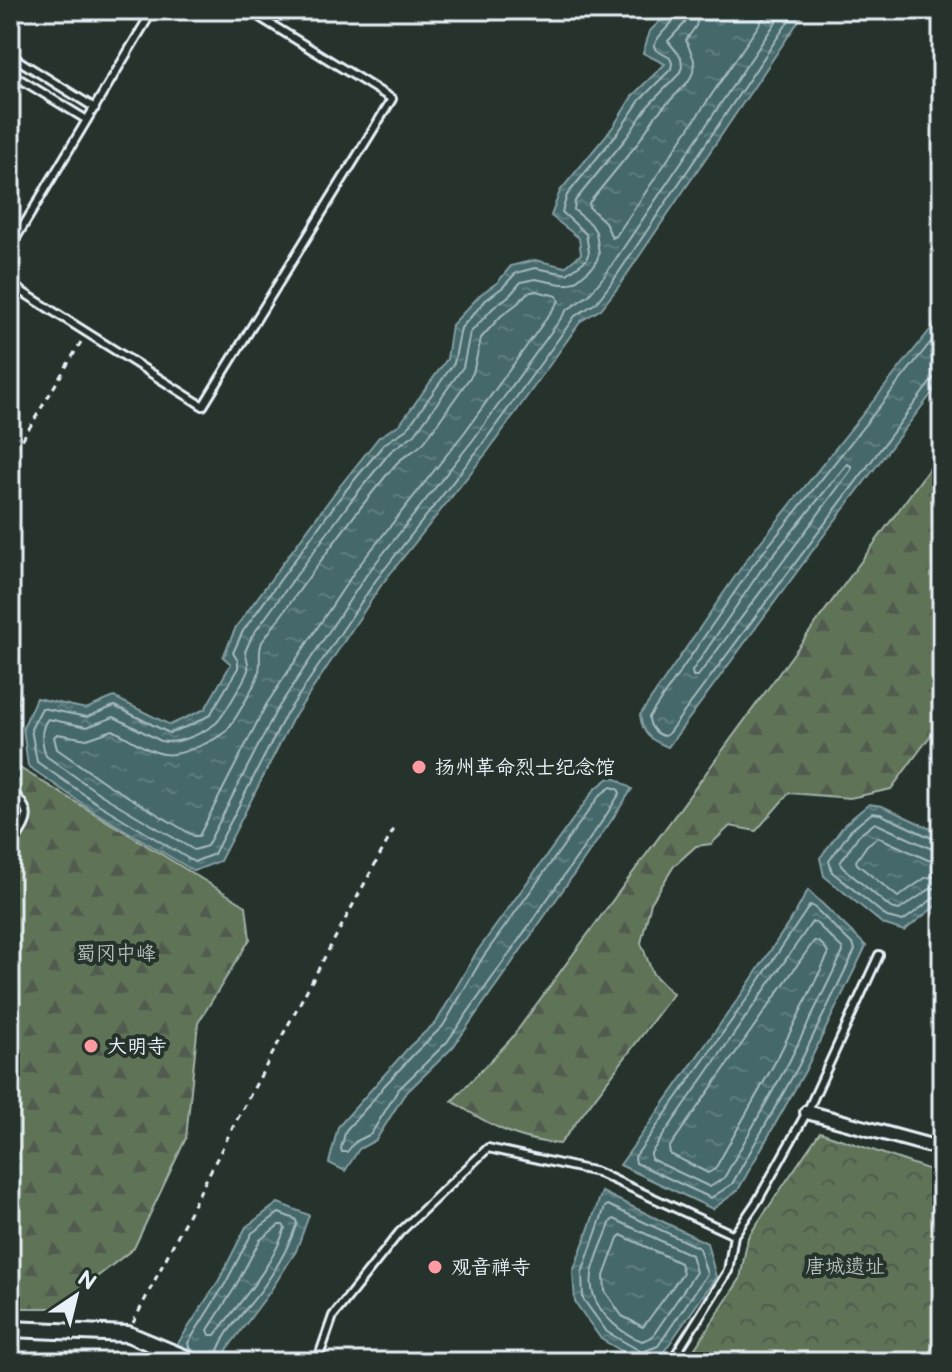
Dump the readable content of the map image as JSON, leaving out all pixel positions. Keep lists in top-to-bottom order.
{
  "parks": ["蜀冈中峰", "唐城遗址"],
  "places": ["扬州革命烈士纪念馆", "大明寺", "观音禅寺"],
  "north": "top right"
}
